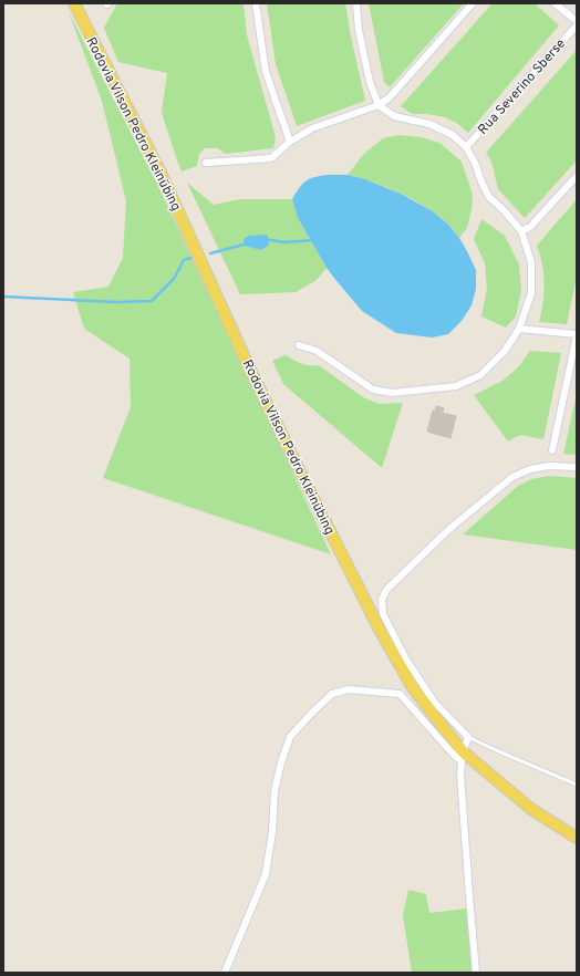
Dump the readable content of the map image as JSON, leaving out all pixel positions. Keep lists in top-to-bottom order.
{
  "streets": {
    "main road": ["Rodovia Vilson Pedro Kleinübing"],
    "street": ["Rua Severino Sberse"]
  }
}
